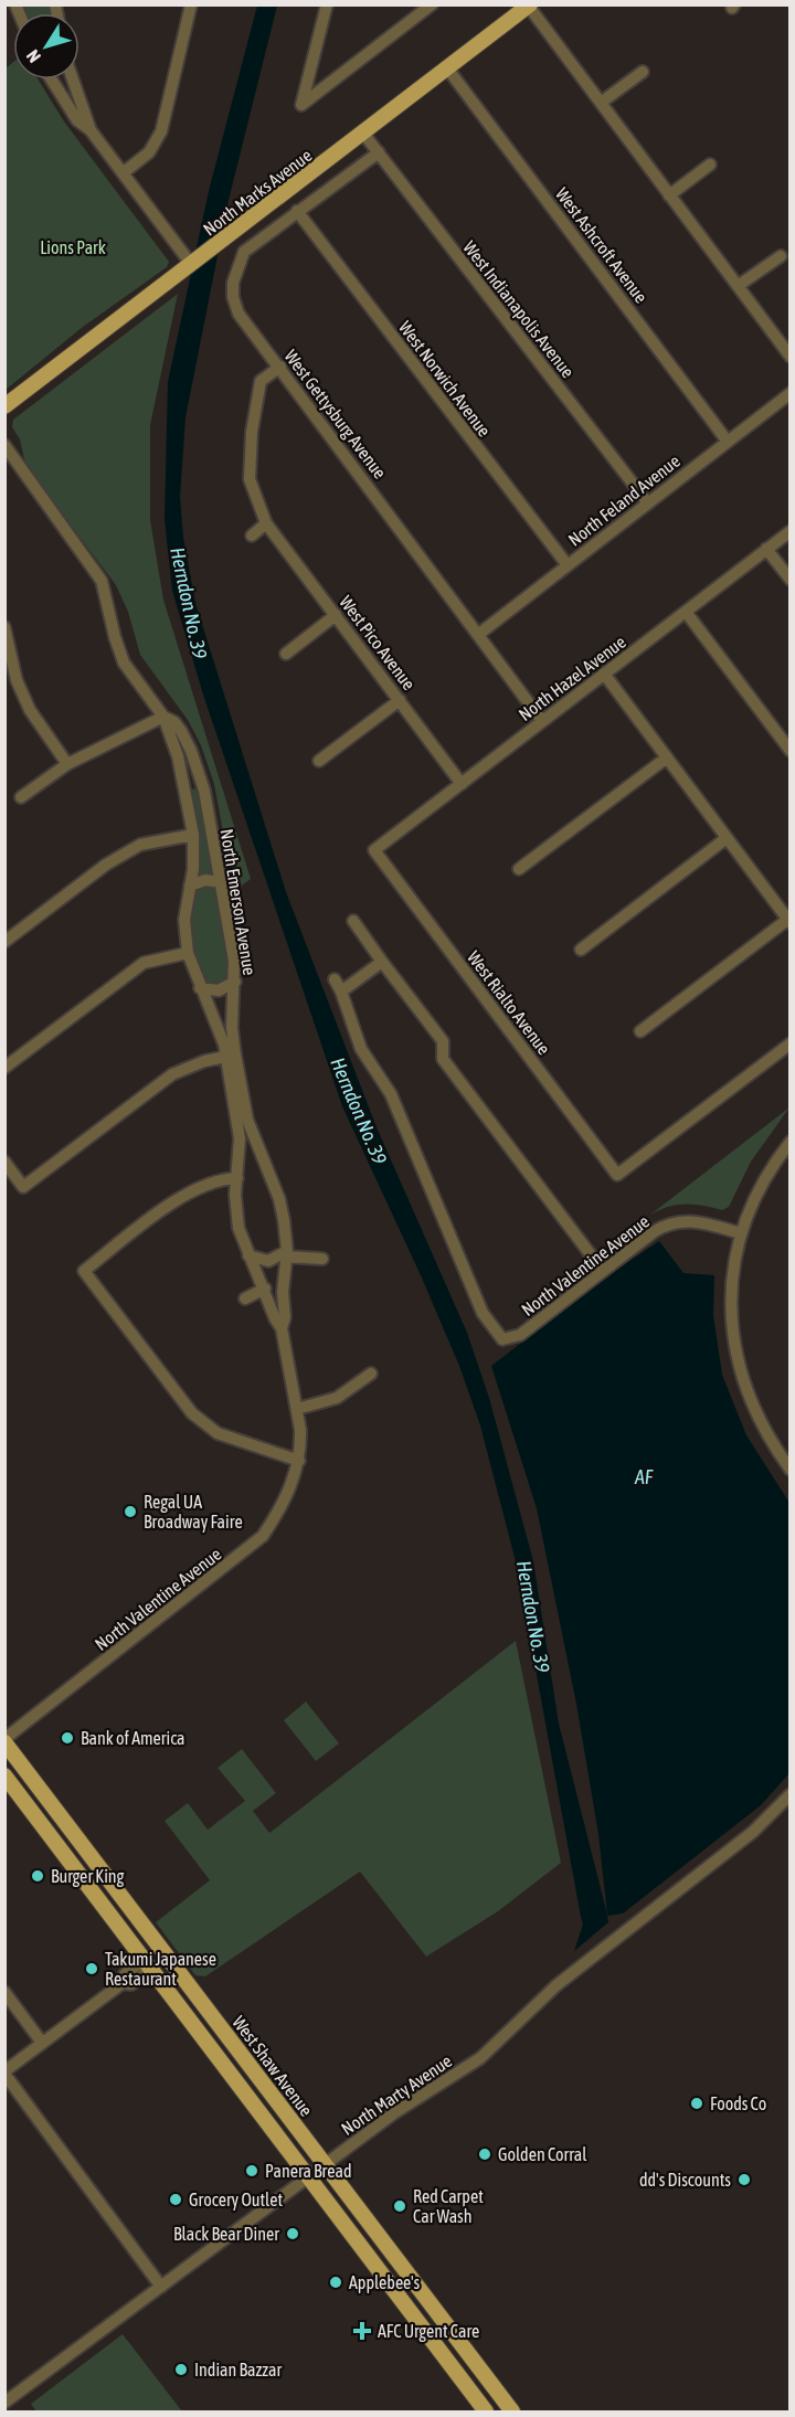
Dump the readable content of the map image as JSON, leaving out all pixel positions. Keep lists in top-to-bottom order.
{
  "streets": {
    "main road": ["North Marks Avenue", "West Shaw Avenue"],
    "street": [
      "West Ashcroft Avenue",
      "West Indianapolis Avenue",
      "West Norwich Avenue",
      "West Gettysburg Avenue",
      "North Feland Avenue",
      "West Pico Avenue",
      "North Hazel Avenue",
      "North Emerson Avenue",
      "West Rialto Avenue",
      "North Valentine Avenue",
      "North Marty Avenue"
    ]
  },
  "crossings": [
    ["North Marks Avenue", "West Ashcroft Avenue"],
    ["North Marks Avenue", "West Indianapolis Avenue"],
    ["West Ashcroft Avenue", "North Feland Avenue"],
    ["West Indianapolis Avenue", "West Gettysburg Avenue"],
    ["West Indianapolis Avenue", "North Feland Avenue"],
    ["West Norwich Avenue", "West Gettysburg Avenue"],
    ["West Norwich Avenue", "North Feland Avenue"],
    ["West Gettysburg Avenue", "North Feland Avenue"],
    ["West Gettysburg Avenue", "West Pico Avenue"],
    ["West Gettysburg Avenue", "North Hazel Avenue"],
    ["West Pico Avenue", "North Hazel Avenue"],
    ["North Hazel Avenue", "West Rialto Avenue"],
    ["North Emerson Avenue", "North Valentine Avenue"],
    ["North Valentine Avenue", "West Shaw Avenue"],
    ["West Shaw Avenue", "North Marty Avenue"]
  ],
  "water": ["Herndon No. 39", "AF"],
  "parks": ["Lions Park"],
  "places": {
    "other": [
      "Regal UA Broadway Faire",
      "Bank of America",
      "Burger King",
      "Takumi Japanese Restaurant",
      "Foods Co",
      "Golden Corral",
      "Panera Bread",
      "dd's Discounts",
      "Grocery Outlet",
      "Red Carpet Car Wash",
      "Black Bear Diner",
      "Applebee's",
      "Indian Bazzar"
    ],
    "health": ["AFC Urgent Care"]
  },
  "north": "bottom left"
}
